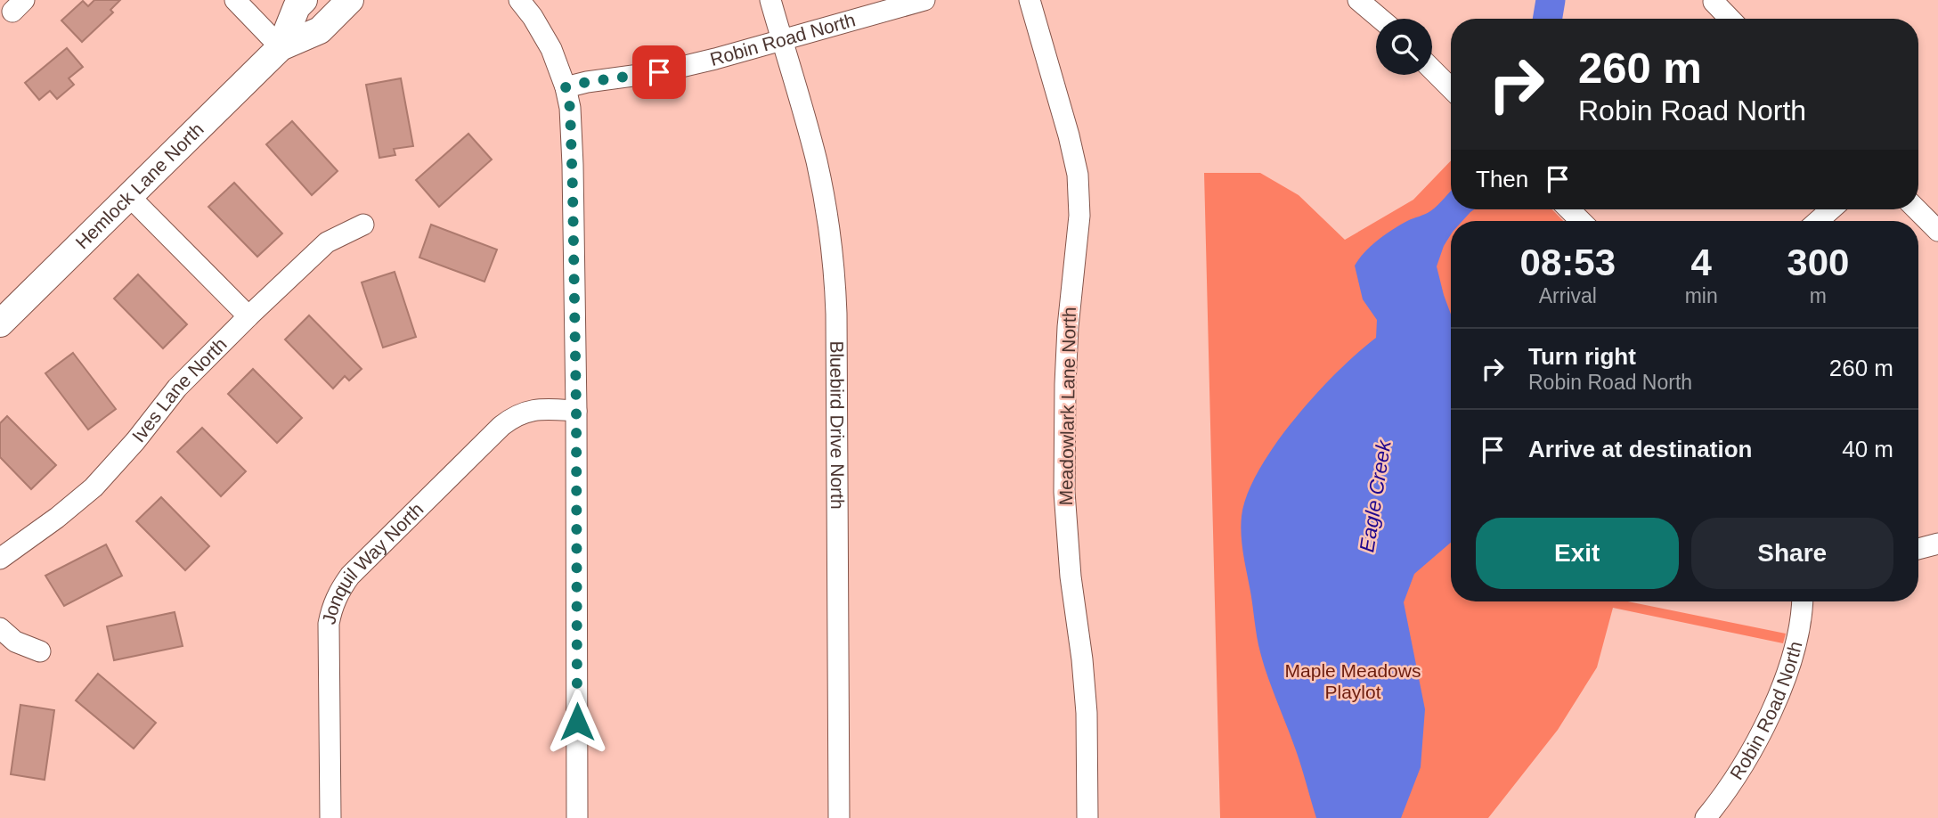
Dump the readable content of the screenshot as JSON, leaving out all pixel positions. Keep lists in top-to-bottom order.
{
  "streets": {
    "main road": ["Hemlock Lane North"],
    "street": [
      "Robin Road North",
      "Ives Lane North",
      "Meadowlark Lane North",
      "Bluebird Drive North",
      "Jonquil Way North"
    ]
  },
  "crossings": [
    ["Robin Road North", "Bluebird Drive North"]
  ],
  "water": ["Eagle Creek"],
  "parks": ["Maple Meadows Playlot"],
  "page": {
    "turn": ["260 m", "Robin Road North"],
    "then": "Then",
    "eta": [
      "08:53",
      "Arrival",
      "4",
      "min",
      "300",
      "m"
    ],
    "list": [
      {
        "name": "Turn right",
        "note": "Robin Road North",
        "value": "260 m"
      },
      {
        "name": "Arrive at destination",
        "value": "40 m"
      }
    ],
    "buttons": ["Exit", "Share"]
  }
}
